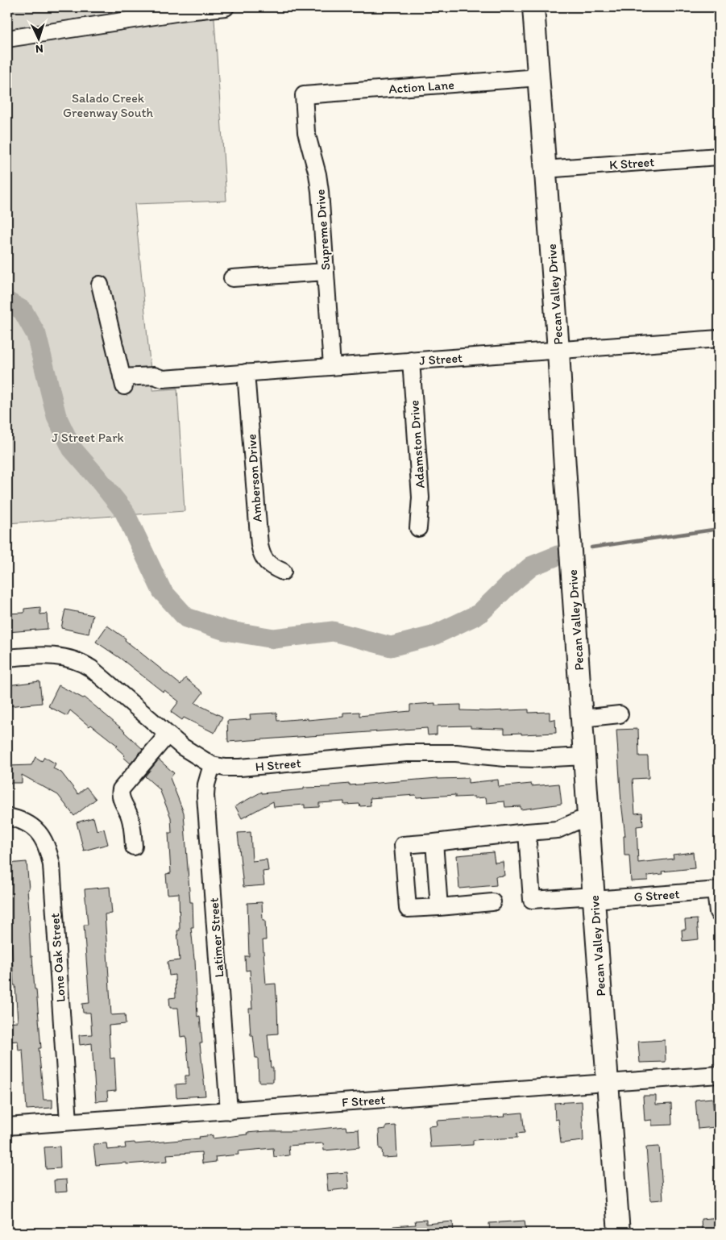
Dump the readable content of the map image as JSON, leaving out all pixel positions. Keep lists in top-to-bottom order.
{
  "streets": {
    "main road": ["Pecan Valley Drive"],
    "street": [
      "Action Lane",
      "K Street",
      "Supreme Drive",
      "J Street",
      "Adamston Drive",
      "Amberson Drive",
      "H Street",
      "G Street",
      "Latimer Street",
      "Lone Oak Street",
      "F Street"
    ]
  },
  "crossings": [
    ["Action Lane", "Supreme Drive"],
    ["Action Lane", "Pecan Valley Drive"],
    ["K Street", "Pecan Valley Drive"],
    ["Supreme Drive", "J Street"],
    ["Pecan Valley Drive", "J Street"],
    ["Pecan Valley Drive", "H Street"],
    ["Pecan Valley Drive", "G Street"],
    ["Pecan Valley Drive", "F Street"],
    ["J Street", "Adamston Drive"],
    ["J Street", "Amberson Drive"],
    ["H Street", "Latimer Street"],
    ["Latimer Street", "F Street"],
    ["Lone Oak Street", "F Street"]
  ],
  "parks": ["Salado Creek Greenway South", "J Street Park"],
  "north": "bottom"
}
